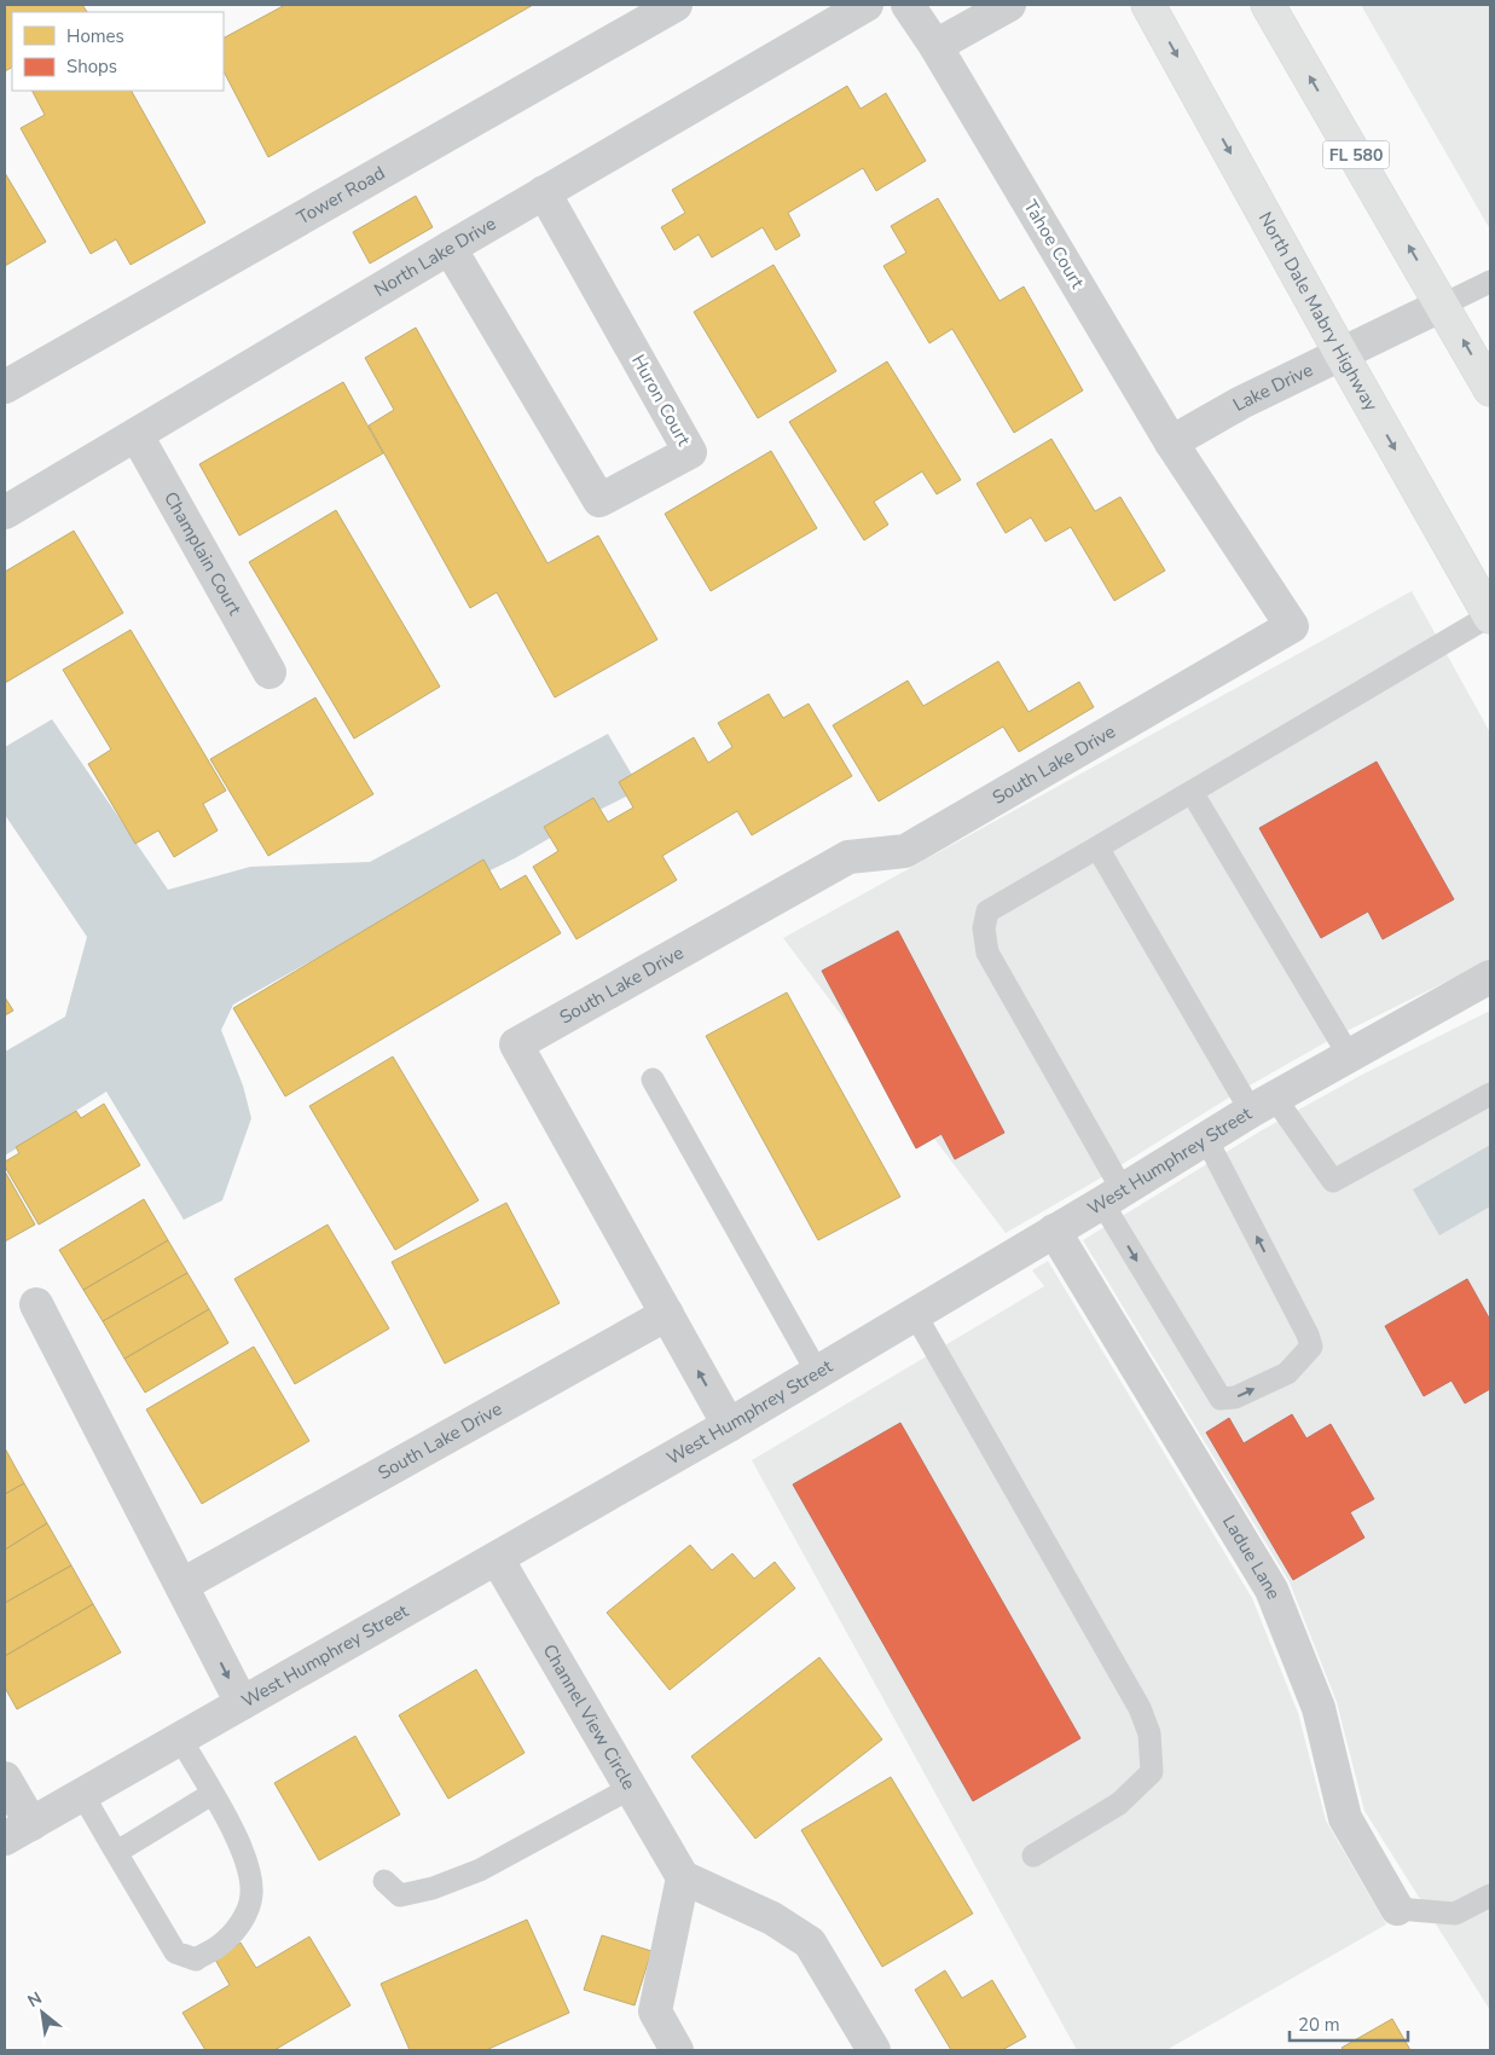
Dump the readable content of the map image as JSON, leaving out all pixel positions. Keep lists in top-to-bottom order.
{
  "streets": {
    "main road": ["FL 580", "North Dale Mabry Highway"],
    "street": [
      "Tower Road",
      "Tahoe Court",
      "North Lake Drive",
      "Lake Drive",
      "Huron Court",
      "Champlain Court",
      "South Lake Drive",
      "West Humphrey Street",
      "Ladue Lane",
      "Channel View Circle"
    ]
  },
  "crossings": [
    ["FL 580", "Lake Drive"],
    ["Tahoe Court", "Lake Drive"],
    ["Tahoe Court", "South Lake Drive"],
    ["North Lake Drive", "Huron Court"],
    ["North Lake Drive", "Champlain Court"],
    ["North Dale Mabry Highway", "Lake Drive"],
    ["Lake Drive", "South Lake Drive"],
    ["West Humphrey Street", "Ladue Lane"],
    ["West Humphrey Street", "Channel View Circle"]
  ],
  "legend": ["Homes", "Shops"],
  "scale_bar": "20 m",
  "north": "top left"
}
